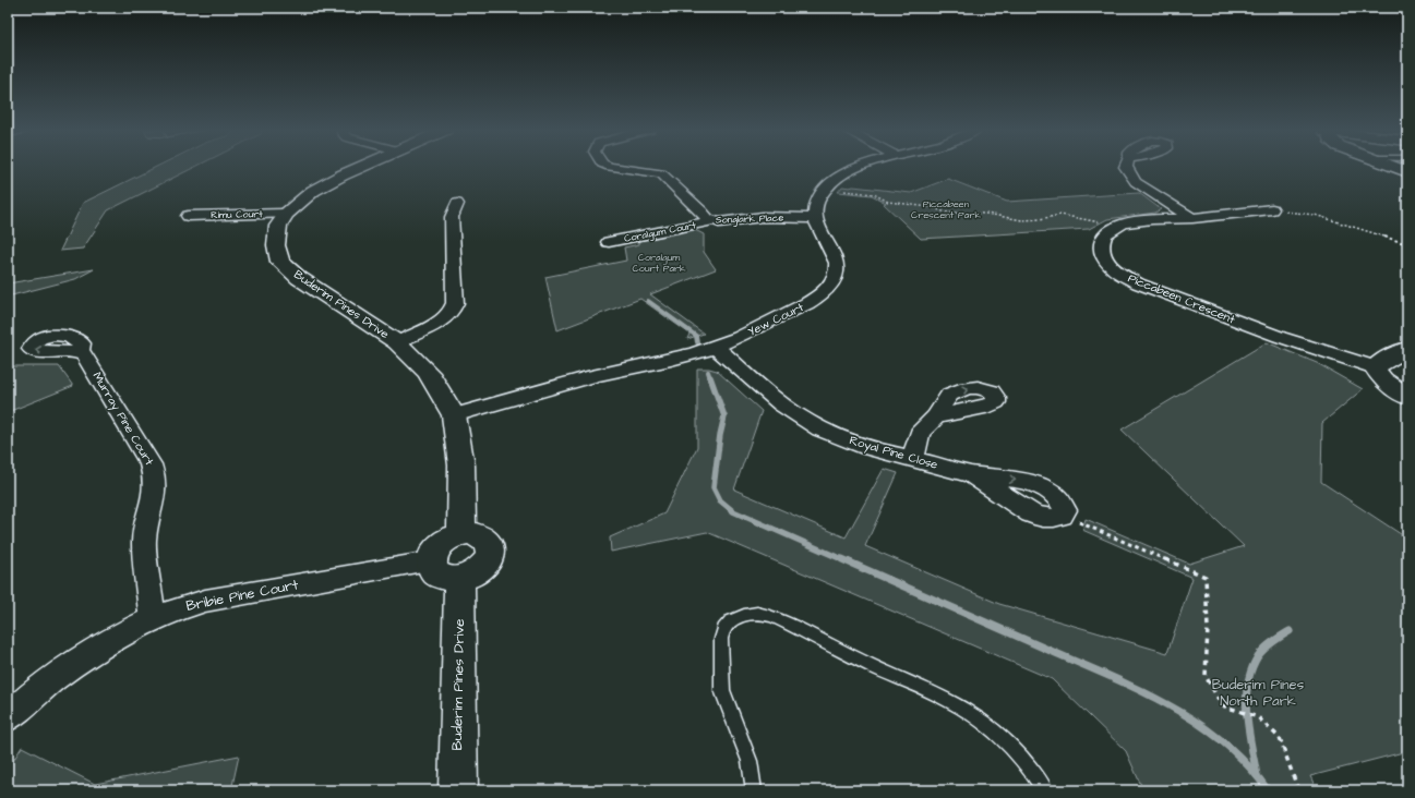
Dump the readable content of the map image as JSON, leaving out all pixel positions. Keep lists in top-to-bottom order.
{
  "streets": {
    "street": [
      "Rimu Court",
      "Songlark Place",
      "Coralgum Court",
      "Piccabeen Crescent",
      "Buderim Pines Drive",
      "Yew Court",
      "Murray Pine Court",
      "Royal Pine Close",
      "Bribie Pine Court"
    ]
  },
  "crossings": [
    ["Rimu Court", "Buderim Pines Drive"],
    ["Songlark Place", "Coralgum Court"],
    ["Songlark Place", "Yew Court"],
    ["Buderim Pines Drive", "Yew Court"],
    ["Buderim Pines Drive", "Bribie Pine Court"],
    ["Yew Court", "Royal Pine Close"],
    ["Murray Pine Court", "Bribie Pine Court"]
  ],
  "parks": ["Piccabeen Crescent Park", "Coralgum Court Park", "Buderim Pines North Park"]
}
